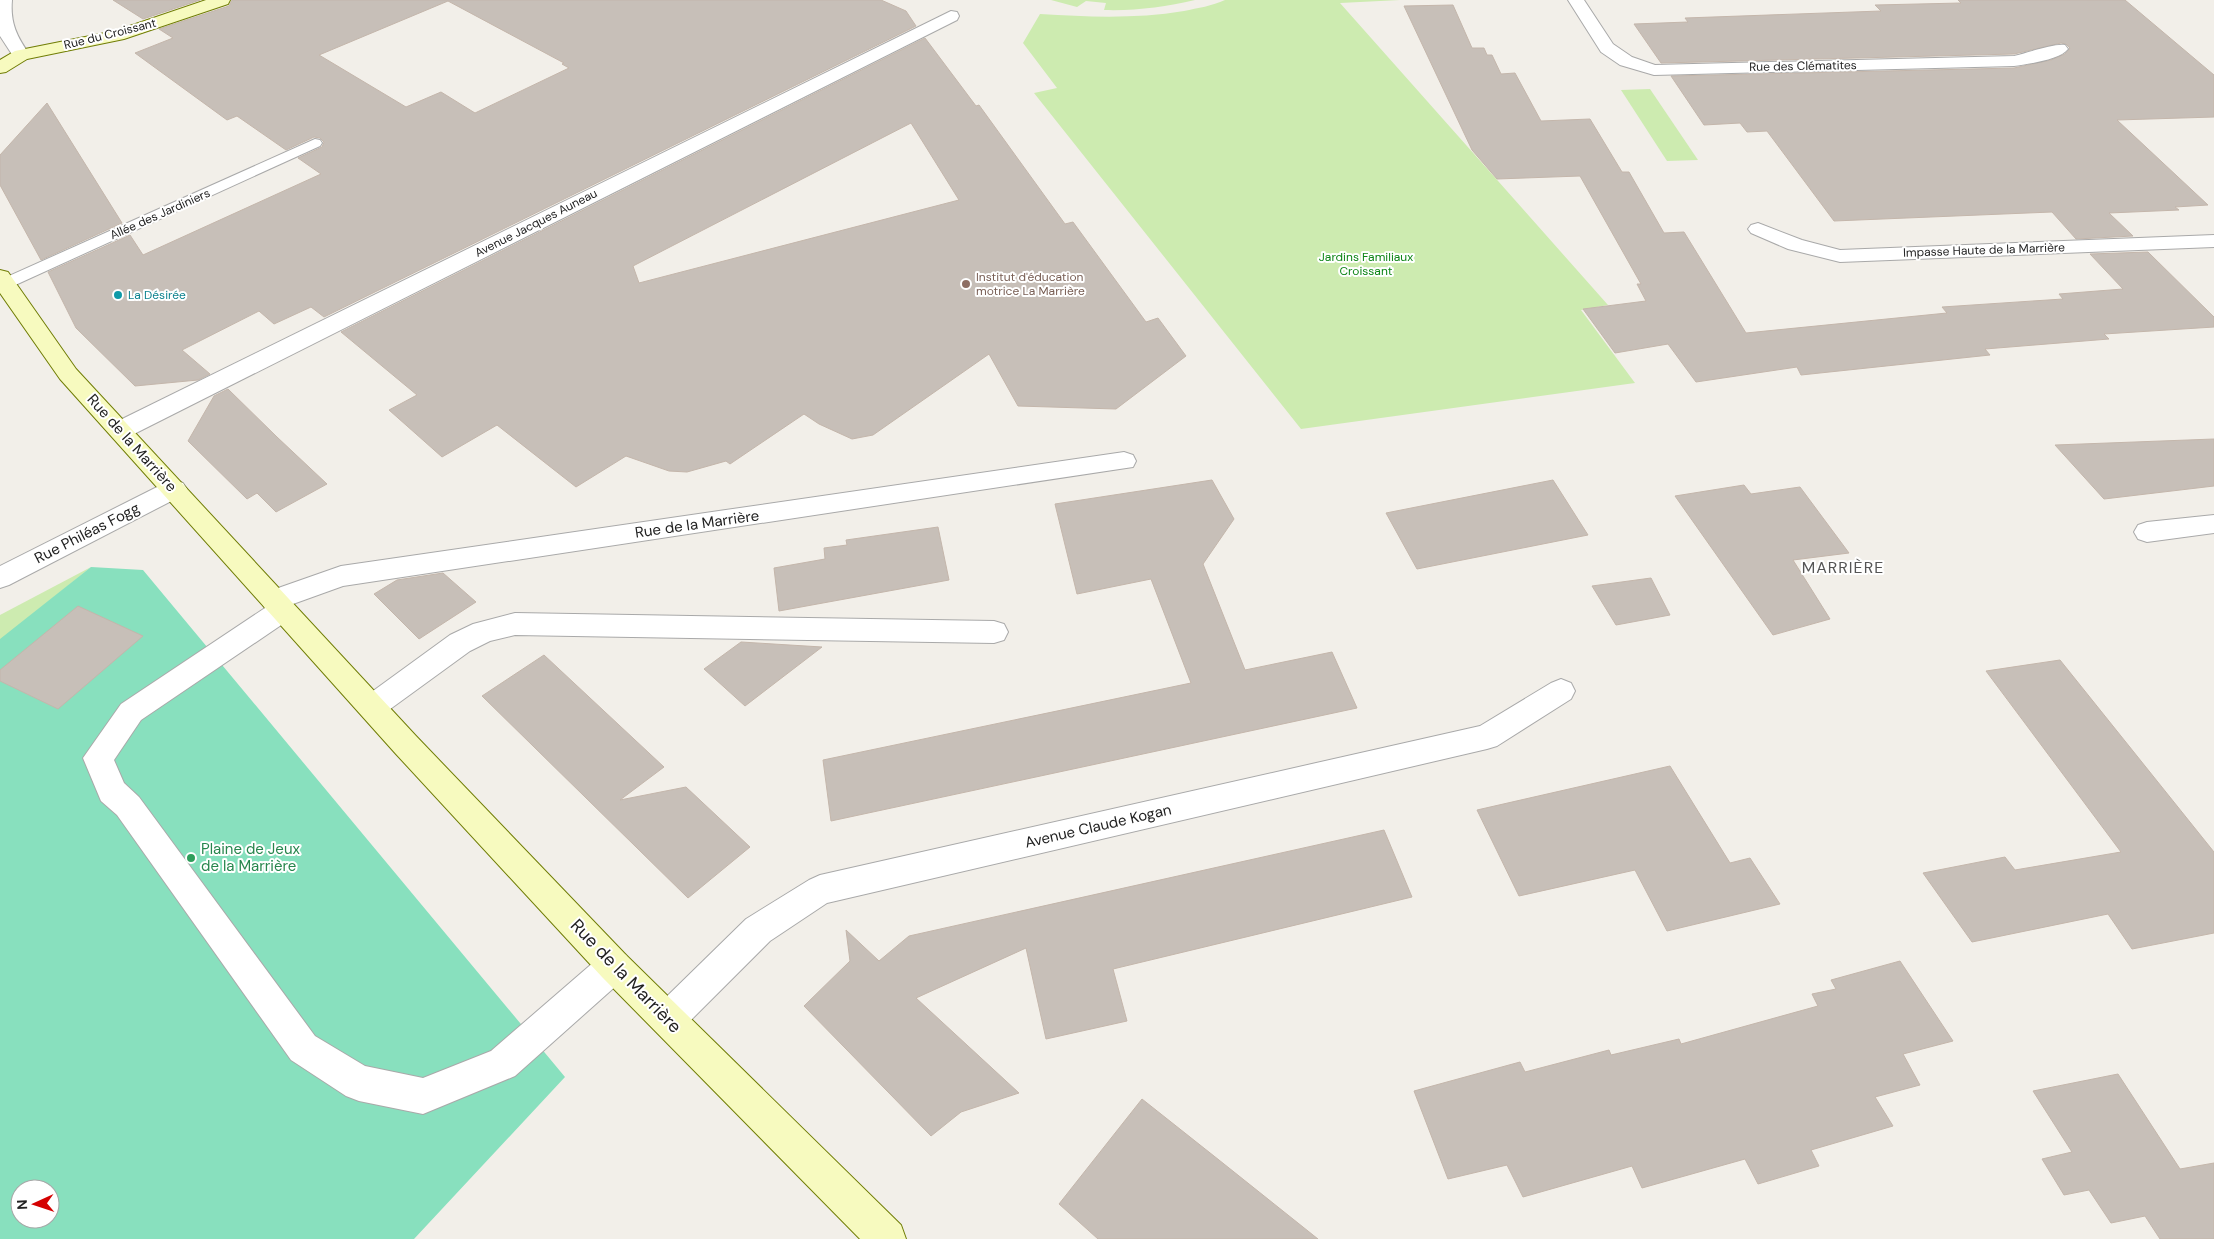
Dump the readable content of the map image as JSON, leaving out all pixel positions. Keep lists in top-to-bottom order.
{
  "streets": {
    "street": [
      "Rue du Croissant",
      "Rue des Clématites",
      "Avenue Jacques Auneau",
      "Impasse Haute de la Marrière",
      "Rue de la Marrière",
      "Rue Philéas Fogg",
      "Avenue Claude Kogan"
    ],
    "lane": ["Allée des Jardiniers"]
  },
  "crossings": [
    ["Allée des Jardiniers", "Rue de la Marrière"],
    ["Avenue Jacques Auneau", "Rue de la Marrière"],
    ["Rue de la Marrière", "Rue Philéas Fogg"],
    ["Rue de la Marrière", "Avenue Claude Kogan"]
  ],
  "districts": ["MARRIÈRE"],
  "parks": ["Jardins Familiaux Croissant"],
  "places": ["Institut d'éducation motrice La Marrière", "La Désirée", "Plaine de Jeux de la Marrière"],
  "north": "left"
}
